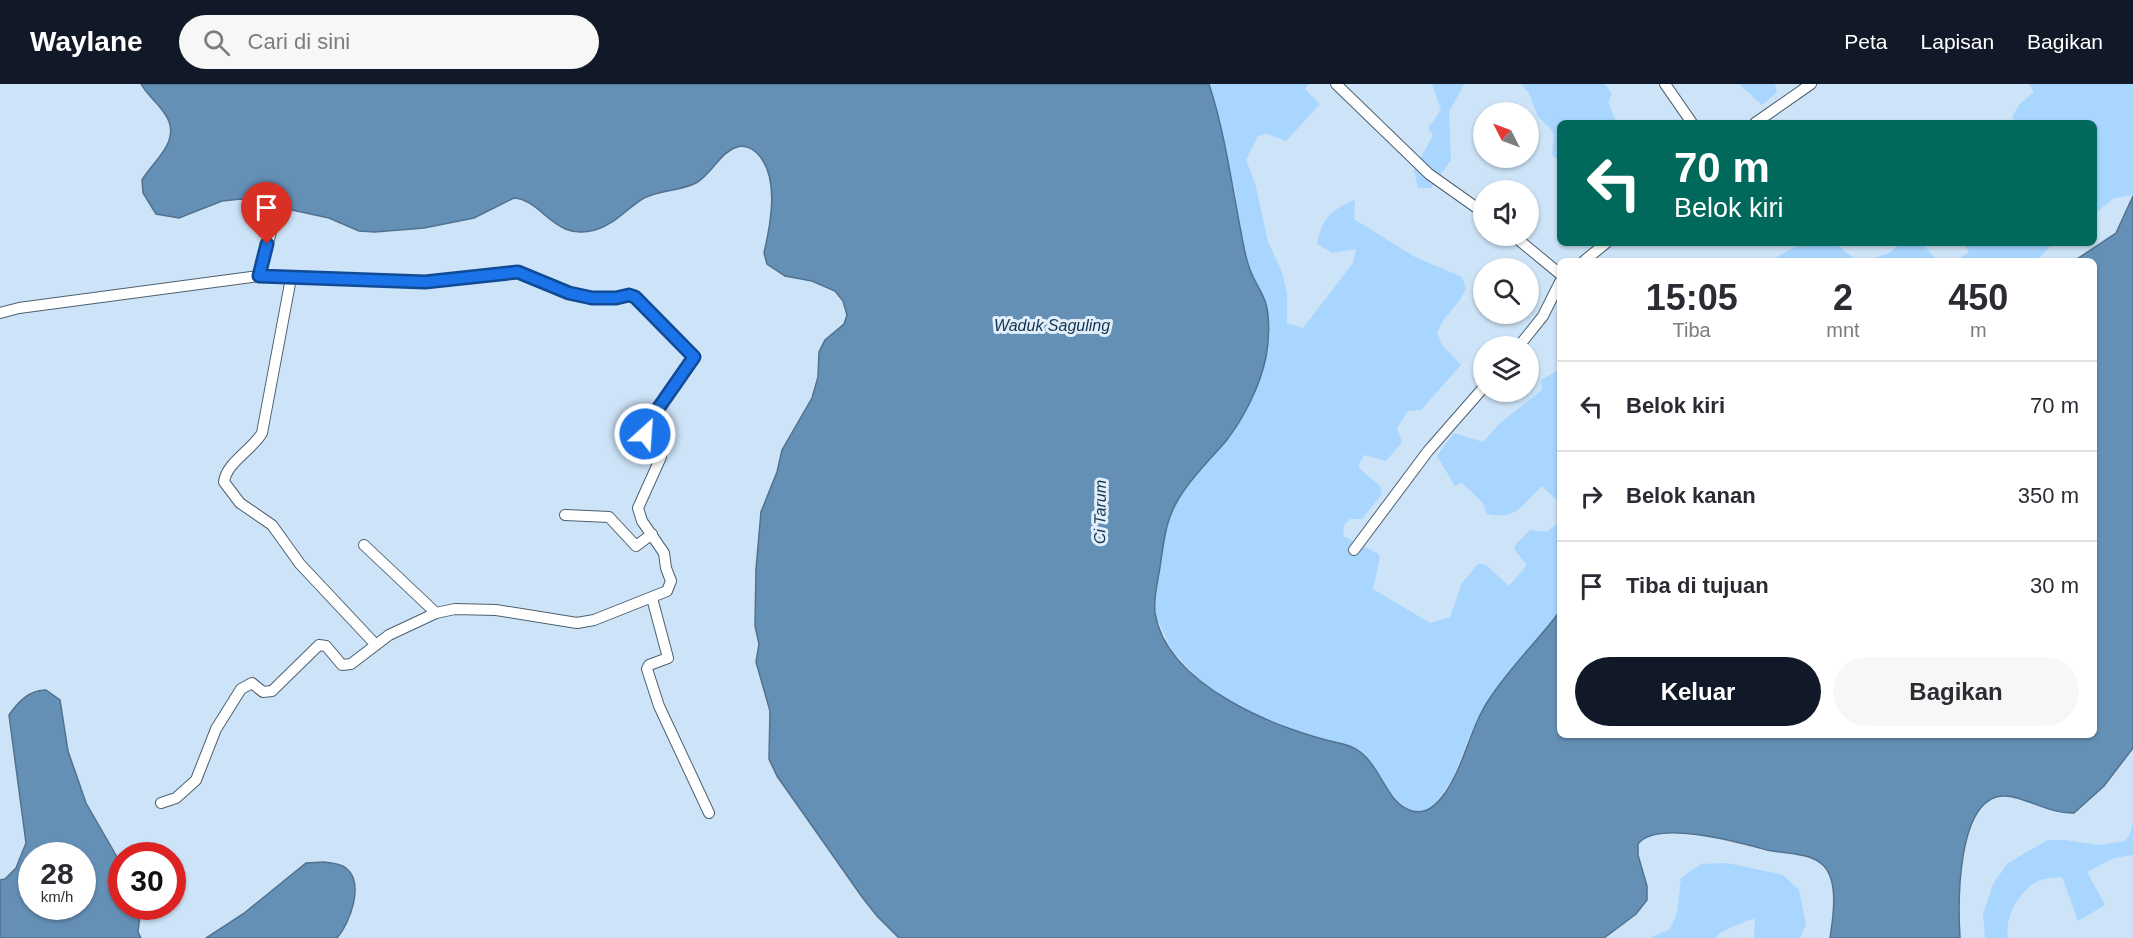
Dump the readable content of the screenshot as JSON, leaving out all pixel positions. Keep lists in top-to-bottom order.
{
  "water": ["Waduk Saguling", "Ci Tarum"],
  "north": "top left",
  "page": {
    "header": "Waylane",
    "search": "Cari di sini",
    "nav": ["Peta", "Lapisan", "Bagikan"],
    "turn": ["70 m", "Belok kiri"],
    "eta": [
      "15:05",
      "Tiba",
      "2",
      "mnt",
      "450",
      "m"
    ],
    "list": [
      {
        "name": "Belok kiri",
        "value": "70 m"
      },
      {
        "name": "Belok kanan",
        "value": "350 m"
      },
      {
        "name": "Tiba di tujuan",
        "value": "30 m"
      }
    ],
    "buttons": ["Keluar", "Bagikan"],
    "speed": "28 km/h",
    "limit": "30"
  }
}
